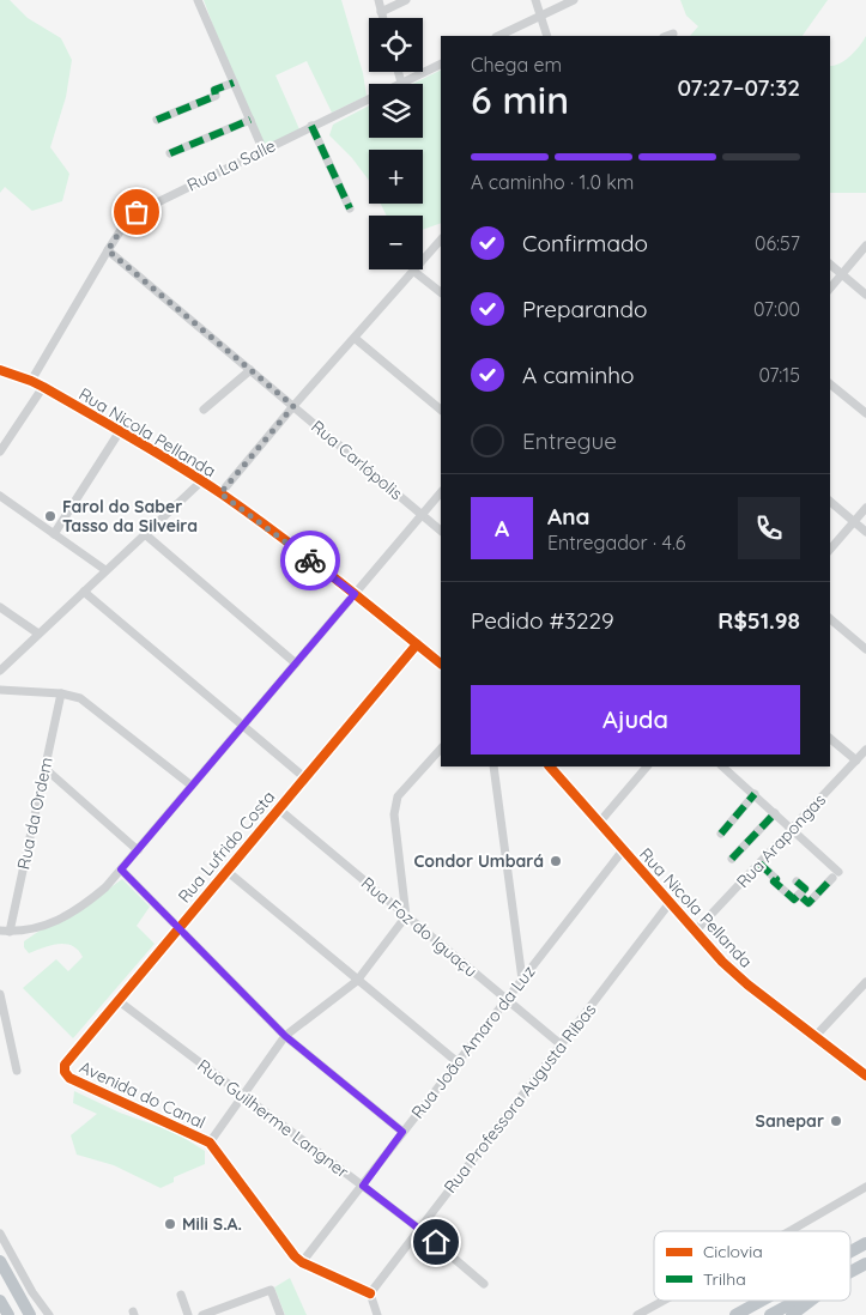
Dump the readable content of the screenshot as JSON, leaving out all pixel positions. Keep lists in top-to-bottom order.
{
  "streets": {
    "main road": ["Rua Nicola Pellanda"],
    "street": [
      "Rua La Salle",
      "Rua Carlópolis",
      "Rua da Ordem",
      "Rua Arapongas",
      "Rua Lufrido Costa",
      "Rua Foz do Iguaçu",
      "Rua João Amaro da Luz",
      "Avenida do Canal",
      "Rua Professora Augusta Ribas",
      "Rua Guilherme Langner"
    ]
  },
  "crossings": [
    ["Rua La Salle", "Rua Nicola Pellanda"],
    ["Rua La Salle", "Rua Carlópolis"],
    ["Rua Nicola Pellanda", "Rua Arapongas"],
    ["Rua Nicola Pellanda", "Rua Lufrido Costa"],
    ["Rua Nicola Pellanda", "Rua João Amaro da Luz"],
    ["Rua Nicola Pellanda", "Rua Professora Augusta Ribas"],
    ["Rua Lufrido Costa", "Rua Foz do Iguaçu"],
    ["Rua Lufrido Costa", "Avenida do Canal"],
    ["Rua Lufrido Costa", "Rua Guilherme Langner"],
    ["Rua Foz do Iguaçu", "Rua João Amaro da Luz"],
    ["Rua Foz do Iguaçu", "Rua Professora Augusta Ribas"],
    ["Rua João Amaro da Luz", "Rua Guilherme Langner"],
    ["Rua Professora Augusta Ribas", "Rua Guilherme Langner"]
  ],
  "places": [
    "Farol do Saber Tasso da Silveira",
    "Condor Umbará",
    "Sanepar",
    "Mili S.A."
  ],
  "legend": ["Ciclovia", "Trilha"],
  "page": {
    "map_buttons": ["+", "−"],
    "heading": ["6 min", "Chega em", "07:27–07:32"],
    "panel": [
      "Ana",
      "Entregador · 4.6",
      "Pedido #3229",
      "R$51.98"
    ],
    "bar": "A caminho · 1.0 km",
    "list": [
      ["Confirmado", "06:57"],
      ["Preparando", "07:00"],
      ["A caminho", "07:15"],
      "Entregue"
    ],
    "round": "A",
    "buttons": "Ajuda"
  }
}
